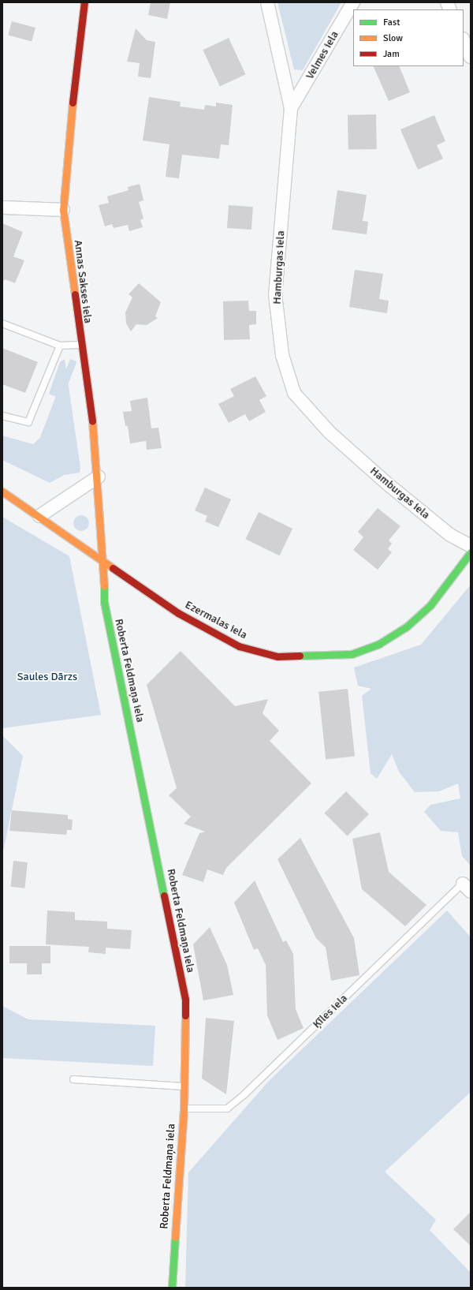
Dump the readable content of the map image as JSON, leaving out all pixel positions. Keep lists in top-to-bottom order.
{
  "streets": {
    "street": [
      "Velmes iela",
      "Hamburgas iela",
      "Annas Sakses iela",
      "Ezermalas iela",
      "Roberta Feldmaņa iela"
    ],
    "lane": ["Ķīles iela"]
  },
  "crossings": [
    ["Velmes iela", "Hamburgas iela"],
    ["Annas Sakses iela", "Ezermalas iela"],
    ["Annas Sakses iela", "Roberta Feldmaņa iela"],
    ["Ezermalas iela", "Roberta Feldmaņa iela"],
    ["Roberta Feldmaņa iela", "Ķīles iela"]
  ],
  "parks": ["Saules Dārzs"],
  "legend": ["Fast", "Slow", "Jam"]
}
